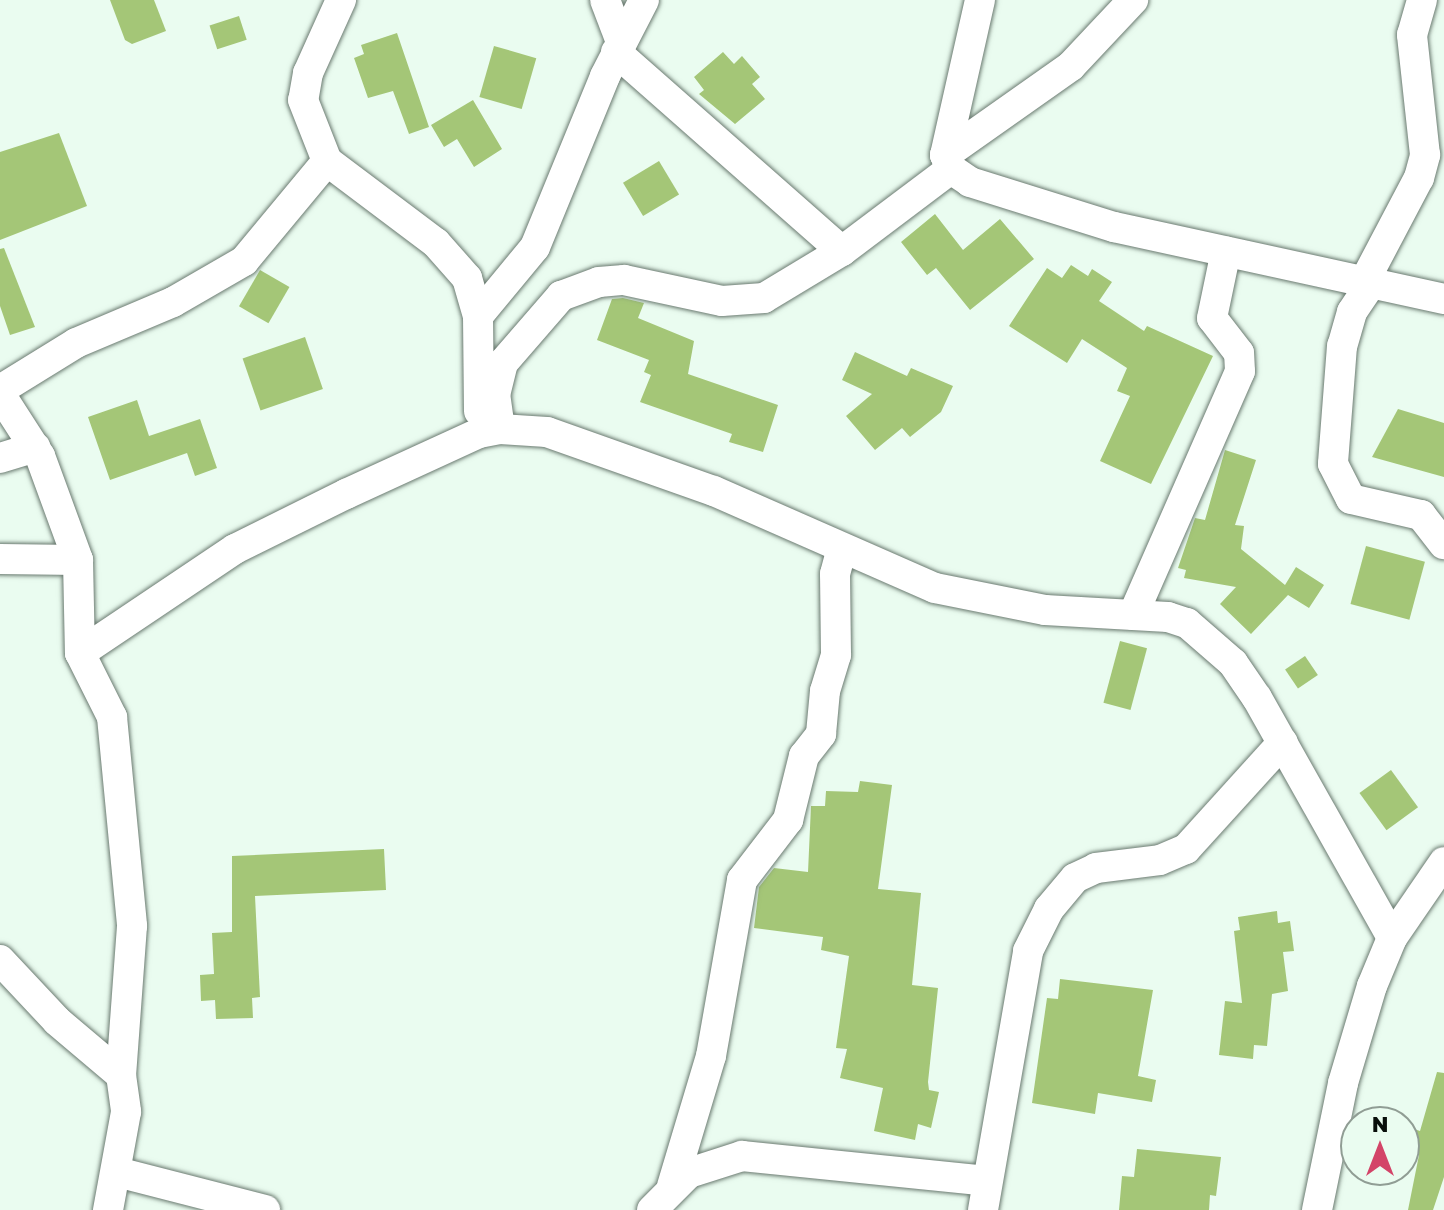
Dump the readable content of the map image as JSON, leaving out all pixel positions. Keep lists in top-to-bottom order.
{
  "north": "top"
}
